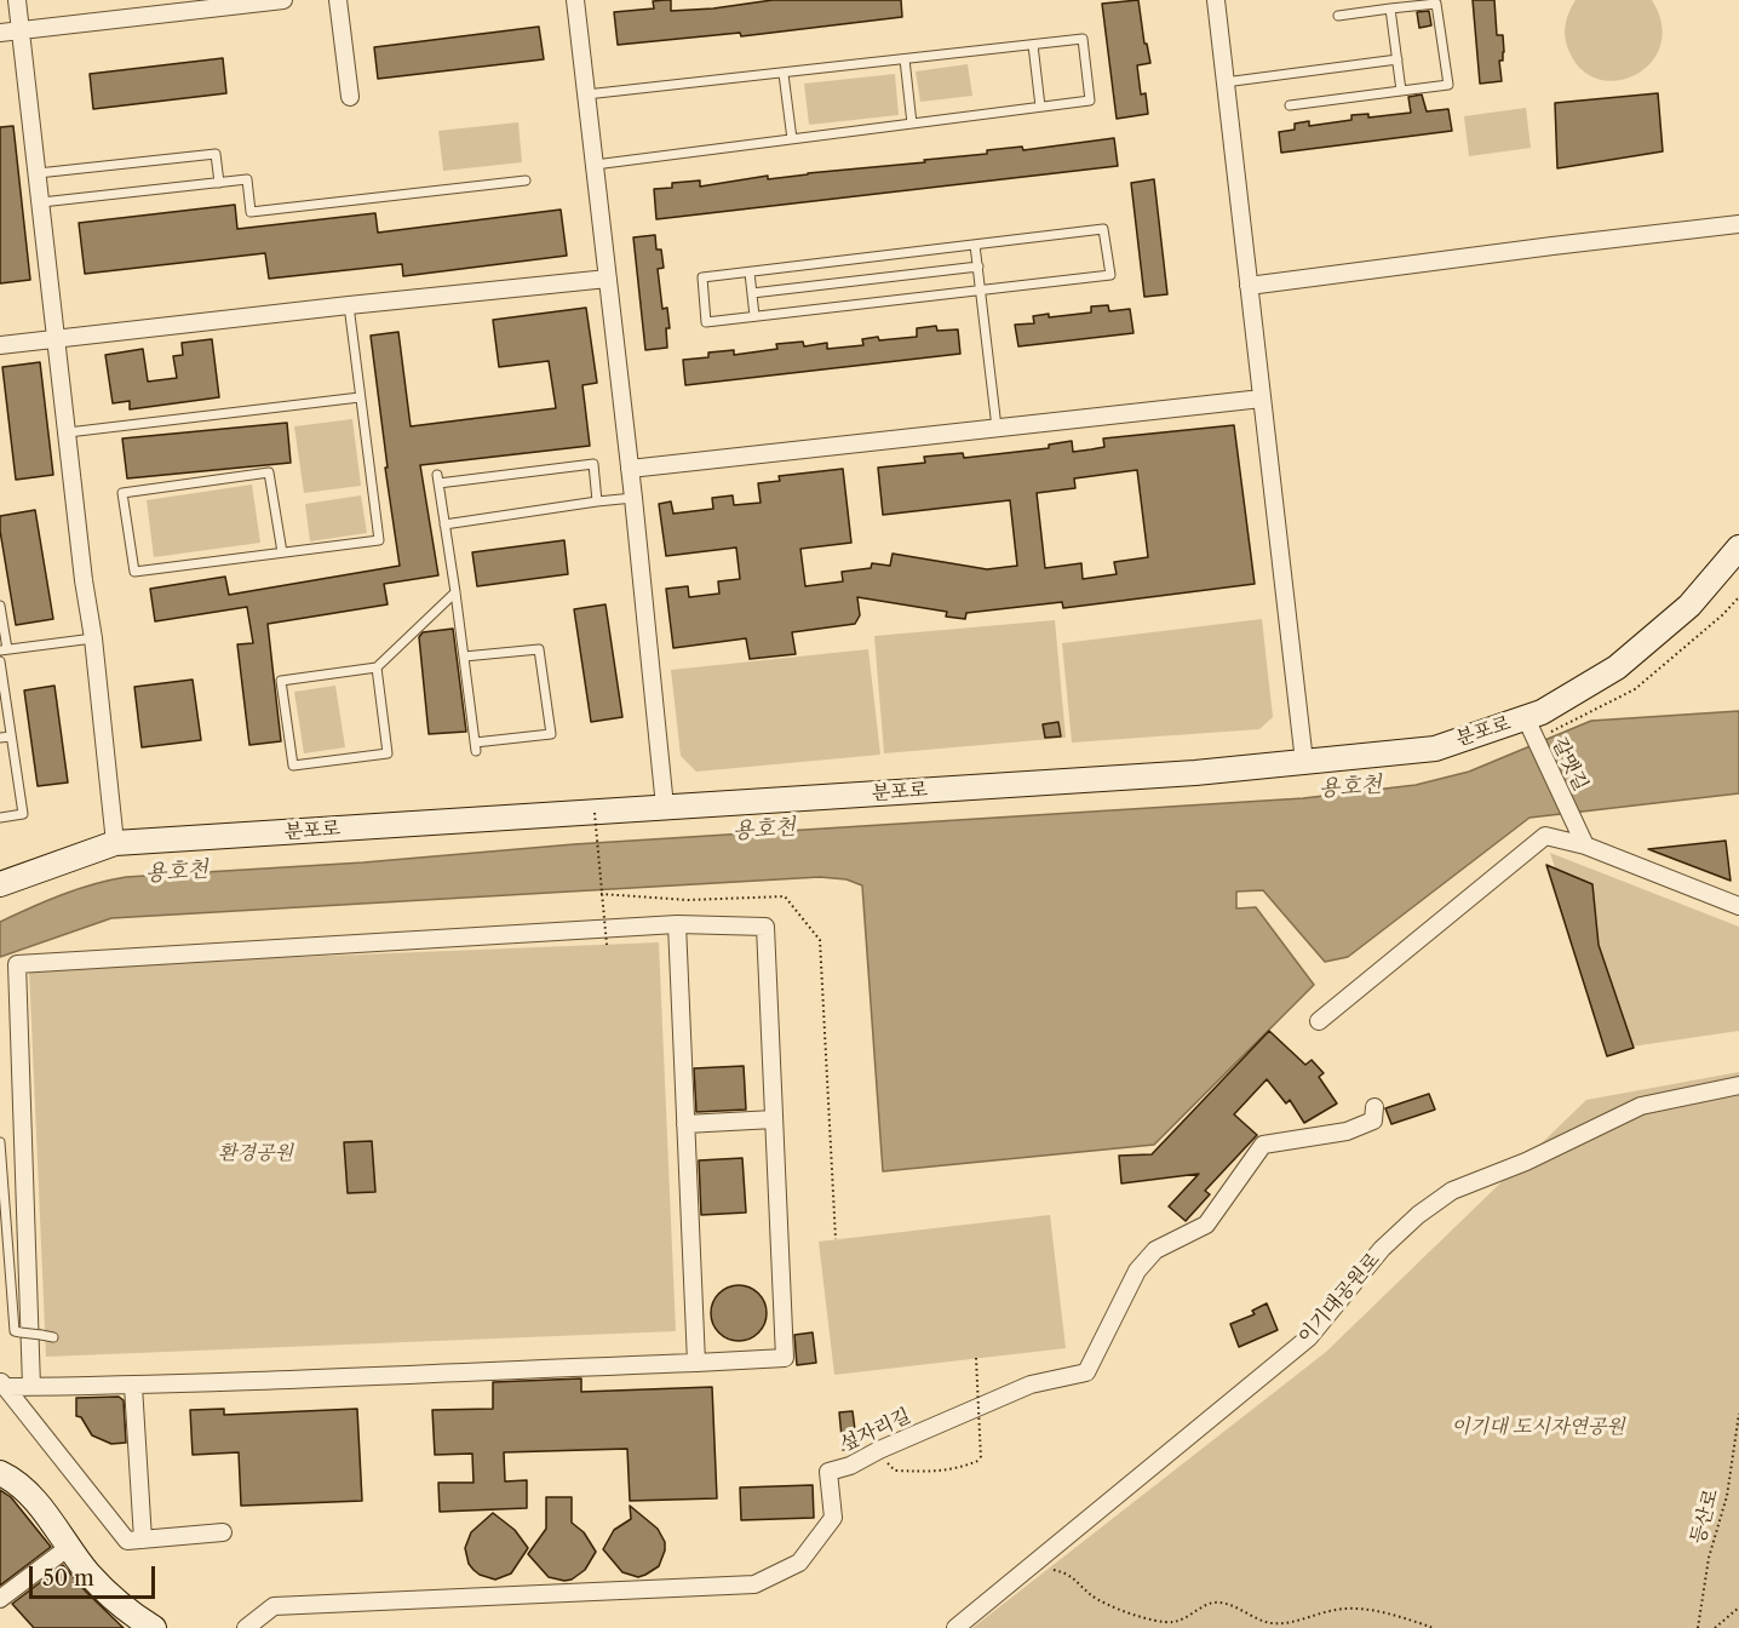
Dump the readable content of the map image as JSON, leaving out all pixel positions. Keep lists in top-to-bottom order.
{
  "streets": {
    "main road": ["분포로"],
    "street": ["갈맷길", "이기대공원로", "섶자리길"],
    "path": ["등산로"]
  },
  "crossings": [
    ["분포로", "갈맷길"]
  ],
  "water": ["용호천"],
  "parks": ["환경공원", "이기대 도시자연공원"],
  "scale_bar": "50 m"
}
